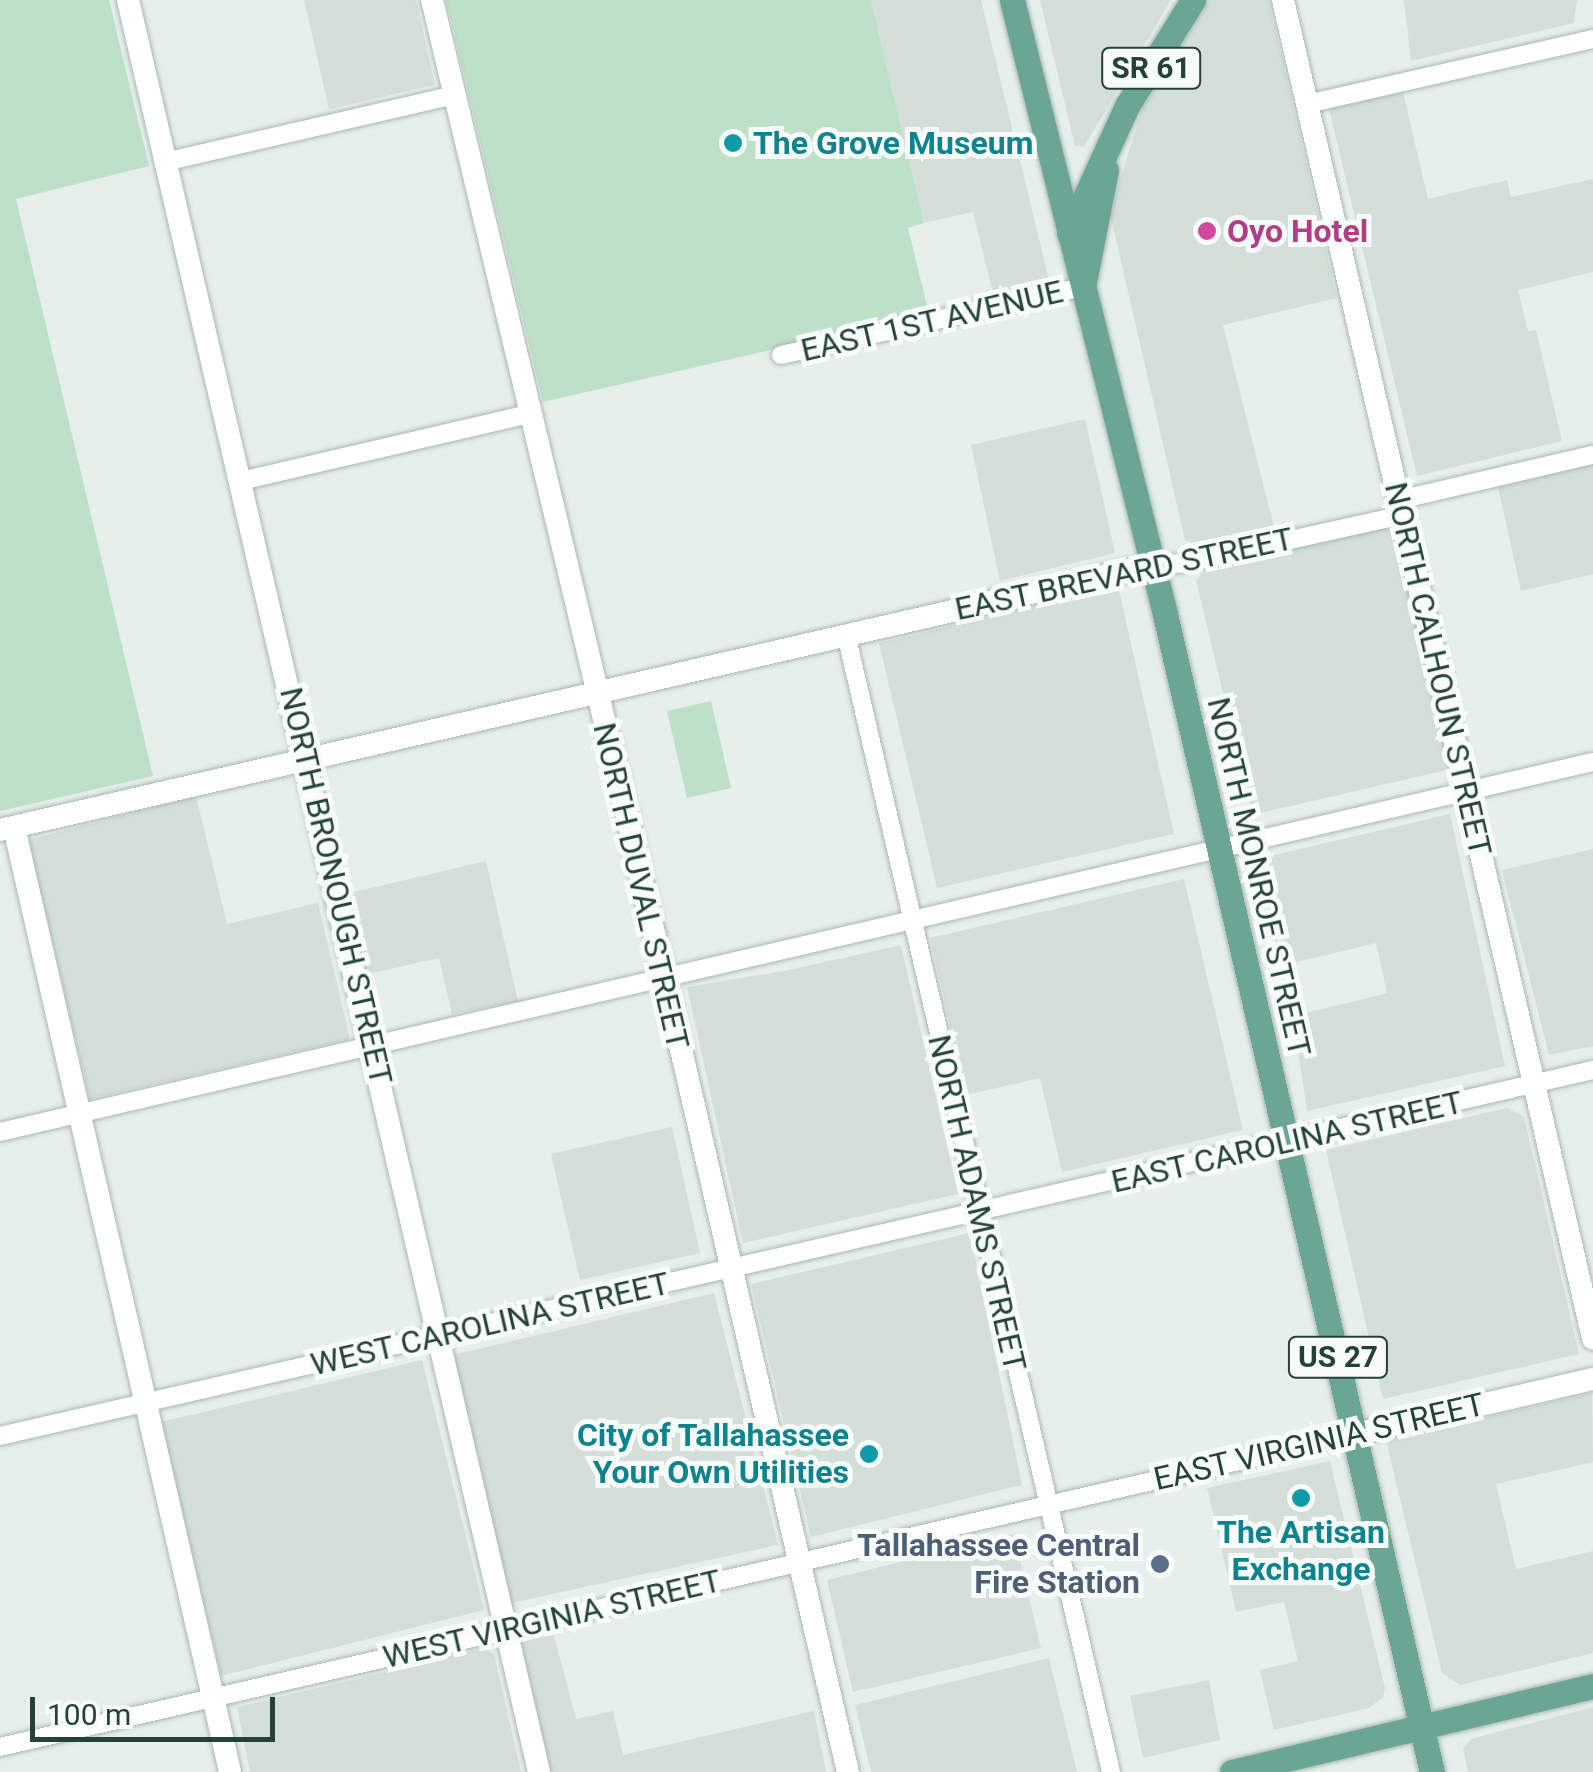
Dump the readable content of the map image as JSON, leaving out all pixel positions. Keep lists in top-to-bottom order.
{
  "streets": {
    "main road": ["SR 61", "NORTH MONROE STREET", "US 27"],
    "street": [
      "EAST 1ST AVENUE",
      "EAST BREVARD STREET",
      "NORTH CALHOUN STREET",
      "NORTH BRONOUGH STREET",
      "NORTH DUVAL STREET",
      "EAST CAROLINA STREET",
      "NORTH ADAMS STREET",
      "WEST CAROLINA STREET",
      "EAST VIRGINIA STREET",
      "WEST VIRGINIA STREET"
    ]
  },
  "crossings": [
    ["SR 61", "EAST 1ST AVENUE"],
    ["SR 61", "NORTH MONROE STREET"],
    ["EAST 1ST AVENUE", "NORTH MONROE STREET"],
    ["EAST BREVARD STREET", "NORTH CALHOUN STREET"],
    ["EAST BREVARD STREET", "NORTH MONROE STREET"],
    ["EAST BREVARD STREET", "NORTH BRONOUGH STREET"],
    ["EAST BREVARD STREET", "NORTH DUVAL STREET"],
    ["EAST BREVARD STREET", "NORTH ADAMS STREET"],
    ["NORTH CALHOUN STREET", "EAST CAROLINA STREET"],
    ["NORTH MONROE STREET", "EAST CAROLINA STREET"],
    ["NORTH MONROE STREET", "EAST VIRGINIA STREET"],
    ["NORTH BRONOUGH STREET", "WEST CAROLINA STREET"],
    ["NORTH BRONOUGH STREET", "WEST VIRGINIA STREET"],
    ["NORTH DUVAL STREET", "WEST CAROLINA STREET"],
    ["NORTH DUVAL STREET", "WEST VIRGINIA STREET"],
    ["EAST CAROLINA STREET", "NORTH ADAMS STREET"],
    ["EAST CAROLINA STREET", "WEST CAROLINA STREET"],
    ["NORTH ADAMS STREET", "WEST CAROLINA STREET"],
    ["NORTH ADAMS STREET", "EAST VIRGINIA STREET"],
    ["NORTH ADAMS STREET", "WEST VIRGINIA STREET"],
    ["EAST VIRGINIA STREET", "WEST VIRGINIA STREET"]
  ],
  "places": [
    "The Grove Museum",
    "Oyo Hotel",
    "City of Tallahassee Your Own Utilities",
    "The Artisan Exchange",
    "Tallahassee Central Fire Station"
  ],
  "scale_bar": "100 m"
}
